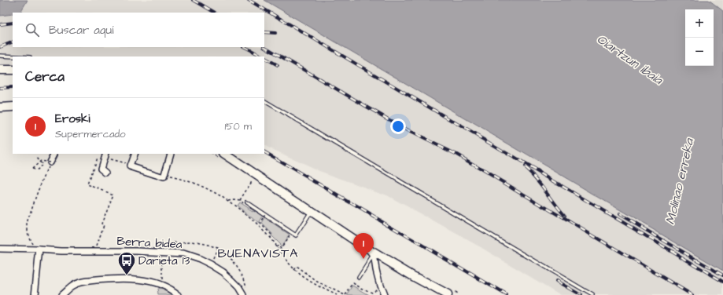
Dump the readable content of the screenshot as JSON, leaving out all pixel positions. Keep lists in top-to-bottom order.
{
  "streets": {
    "street": ["Berra bidea"]
  },
  "districts": ["BUENAVISTA"],
  "water": ["Oiartzun ibaia", "Molinao erreka"],
  "places": {
    "bus stop": ["Darieta 13"]
  },
  "page": {
    "map_buttons": ["+", "−"],
    "search": "Buscar aquí",
    "heading": "Cerca",
    "list": [
      {
        "mark": "1",
        "name": "Eroski",
        "note": "Supermercado",
        "value": "150 m"
      }
    ],
    "pins": "1"
  }
}
